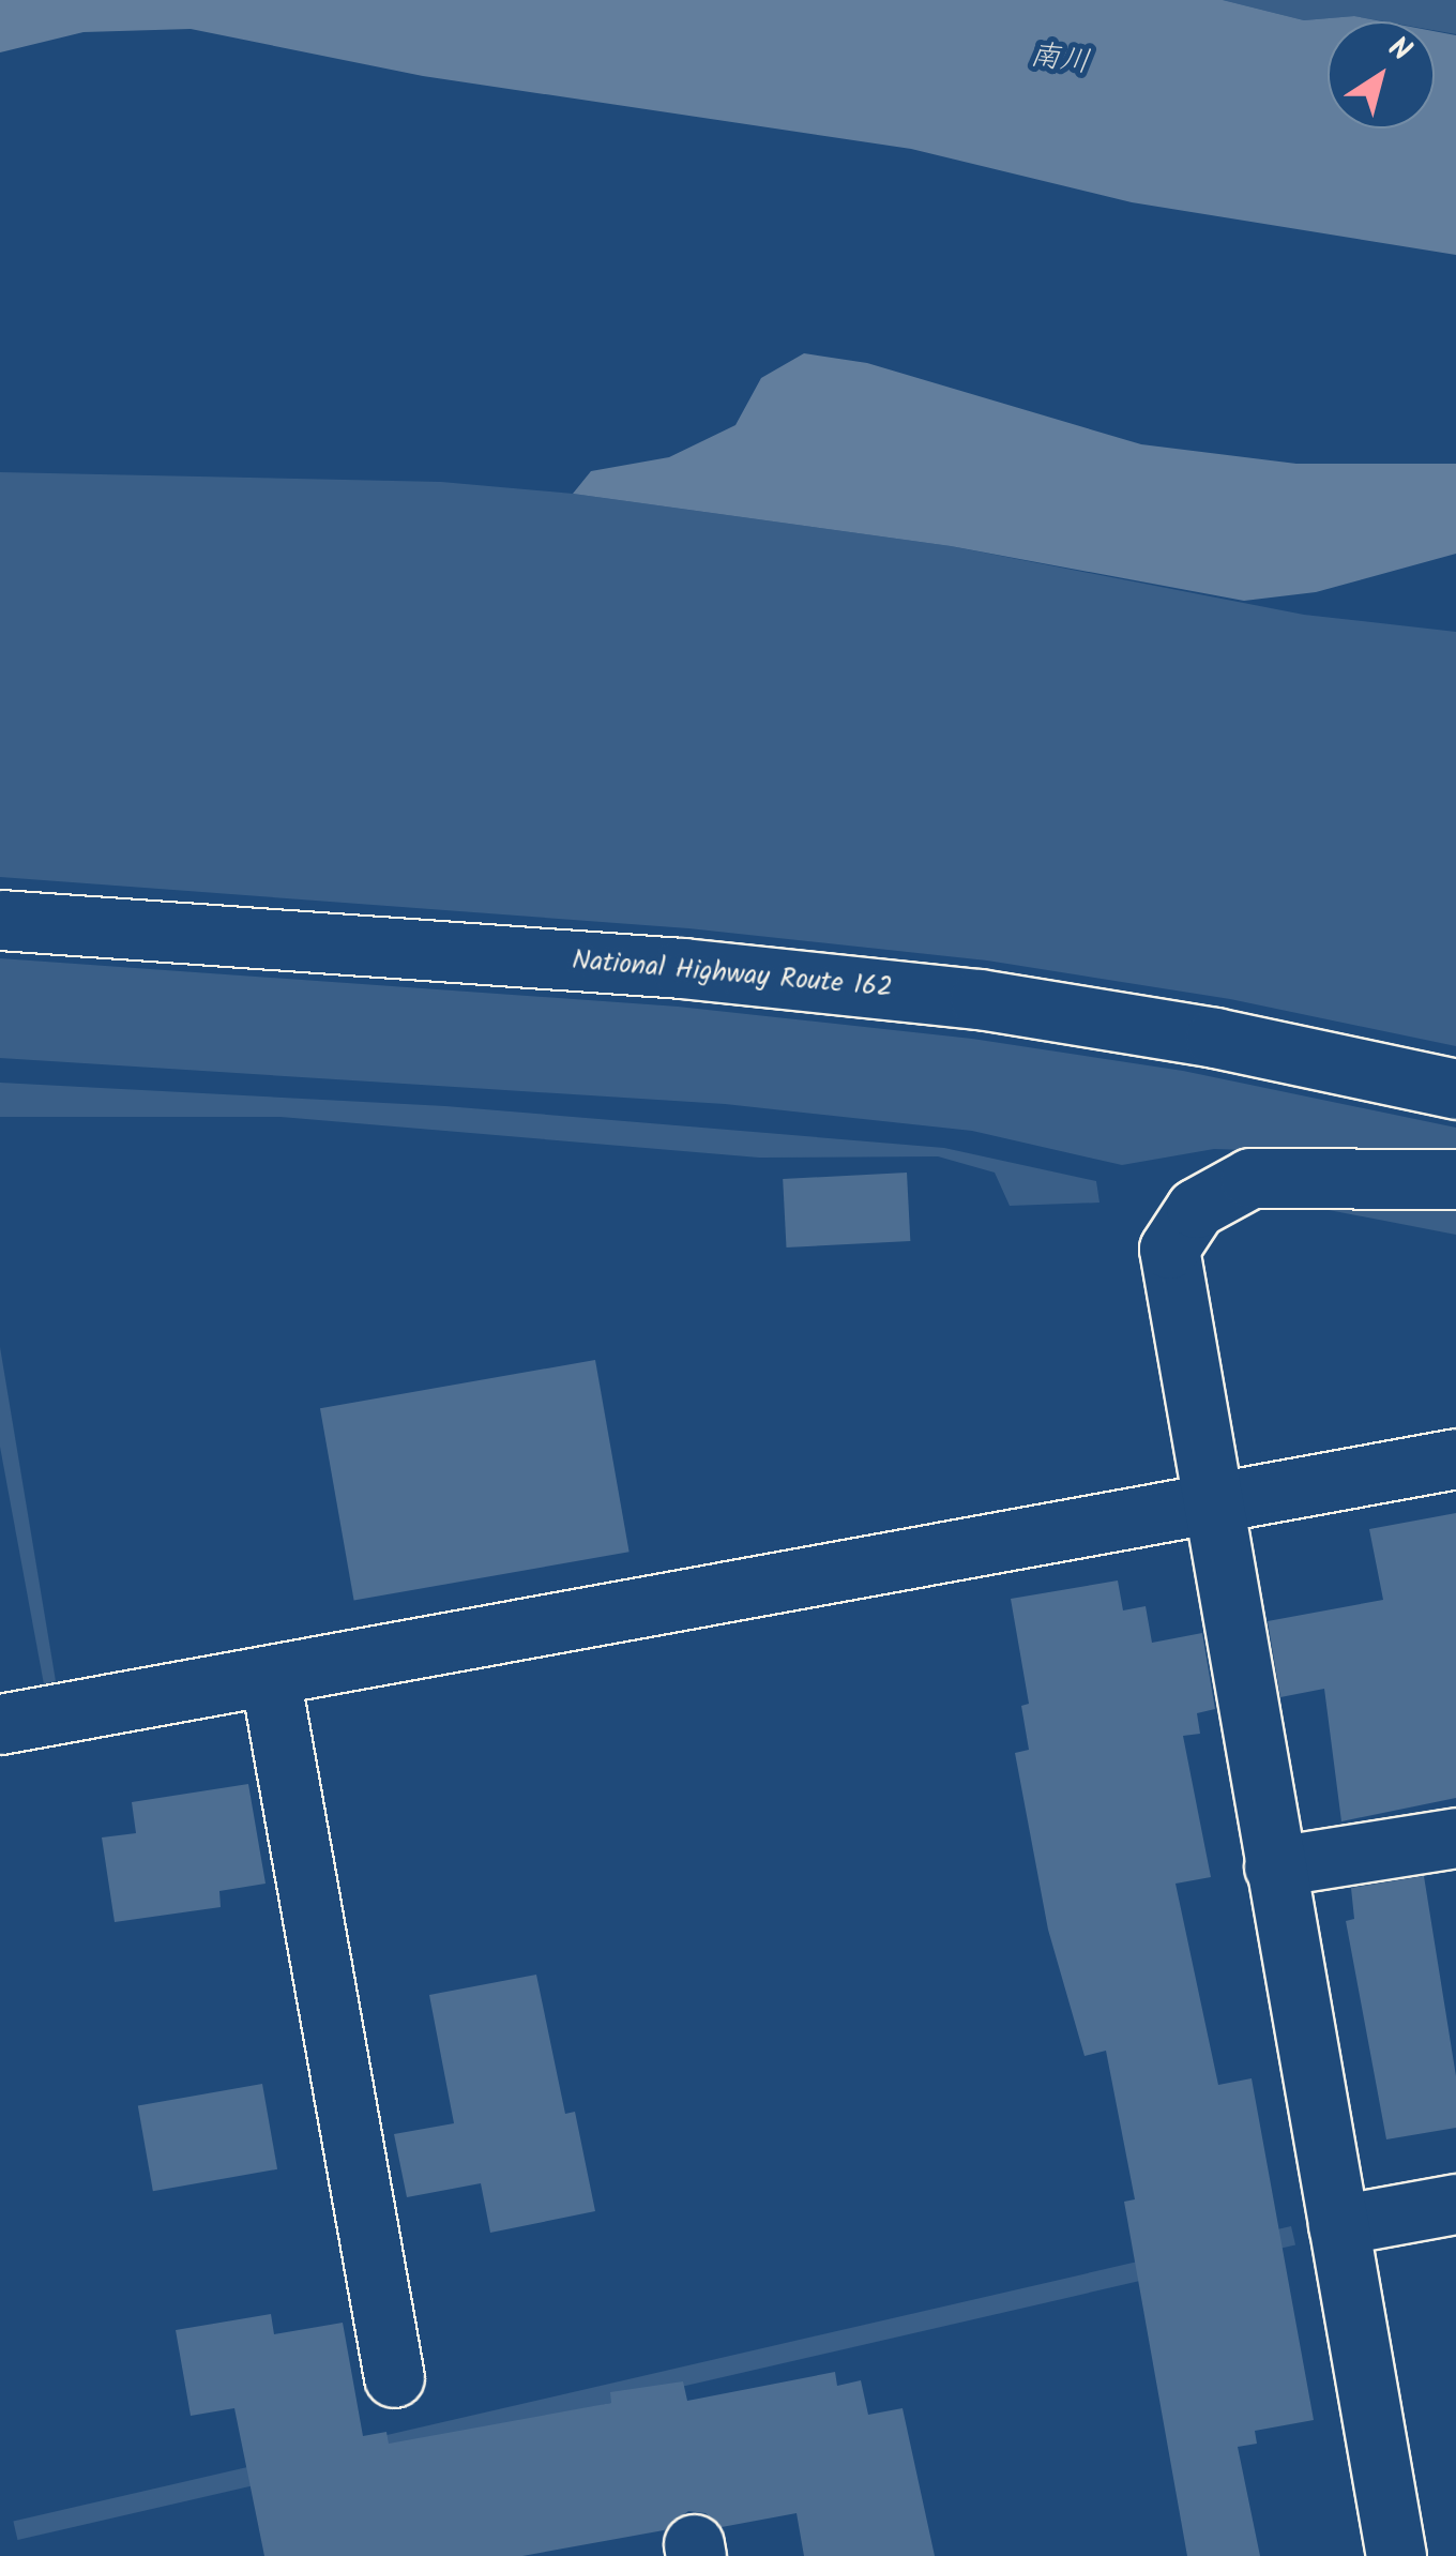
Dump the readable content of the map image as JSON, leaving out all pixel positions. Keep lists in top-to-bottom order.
{
  "streets": {
    "main road": ["National Highway Route 162"]
  },
  "water": ["南川"],
  "north": "top right"
}
